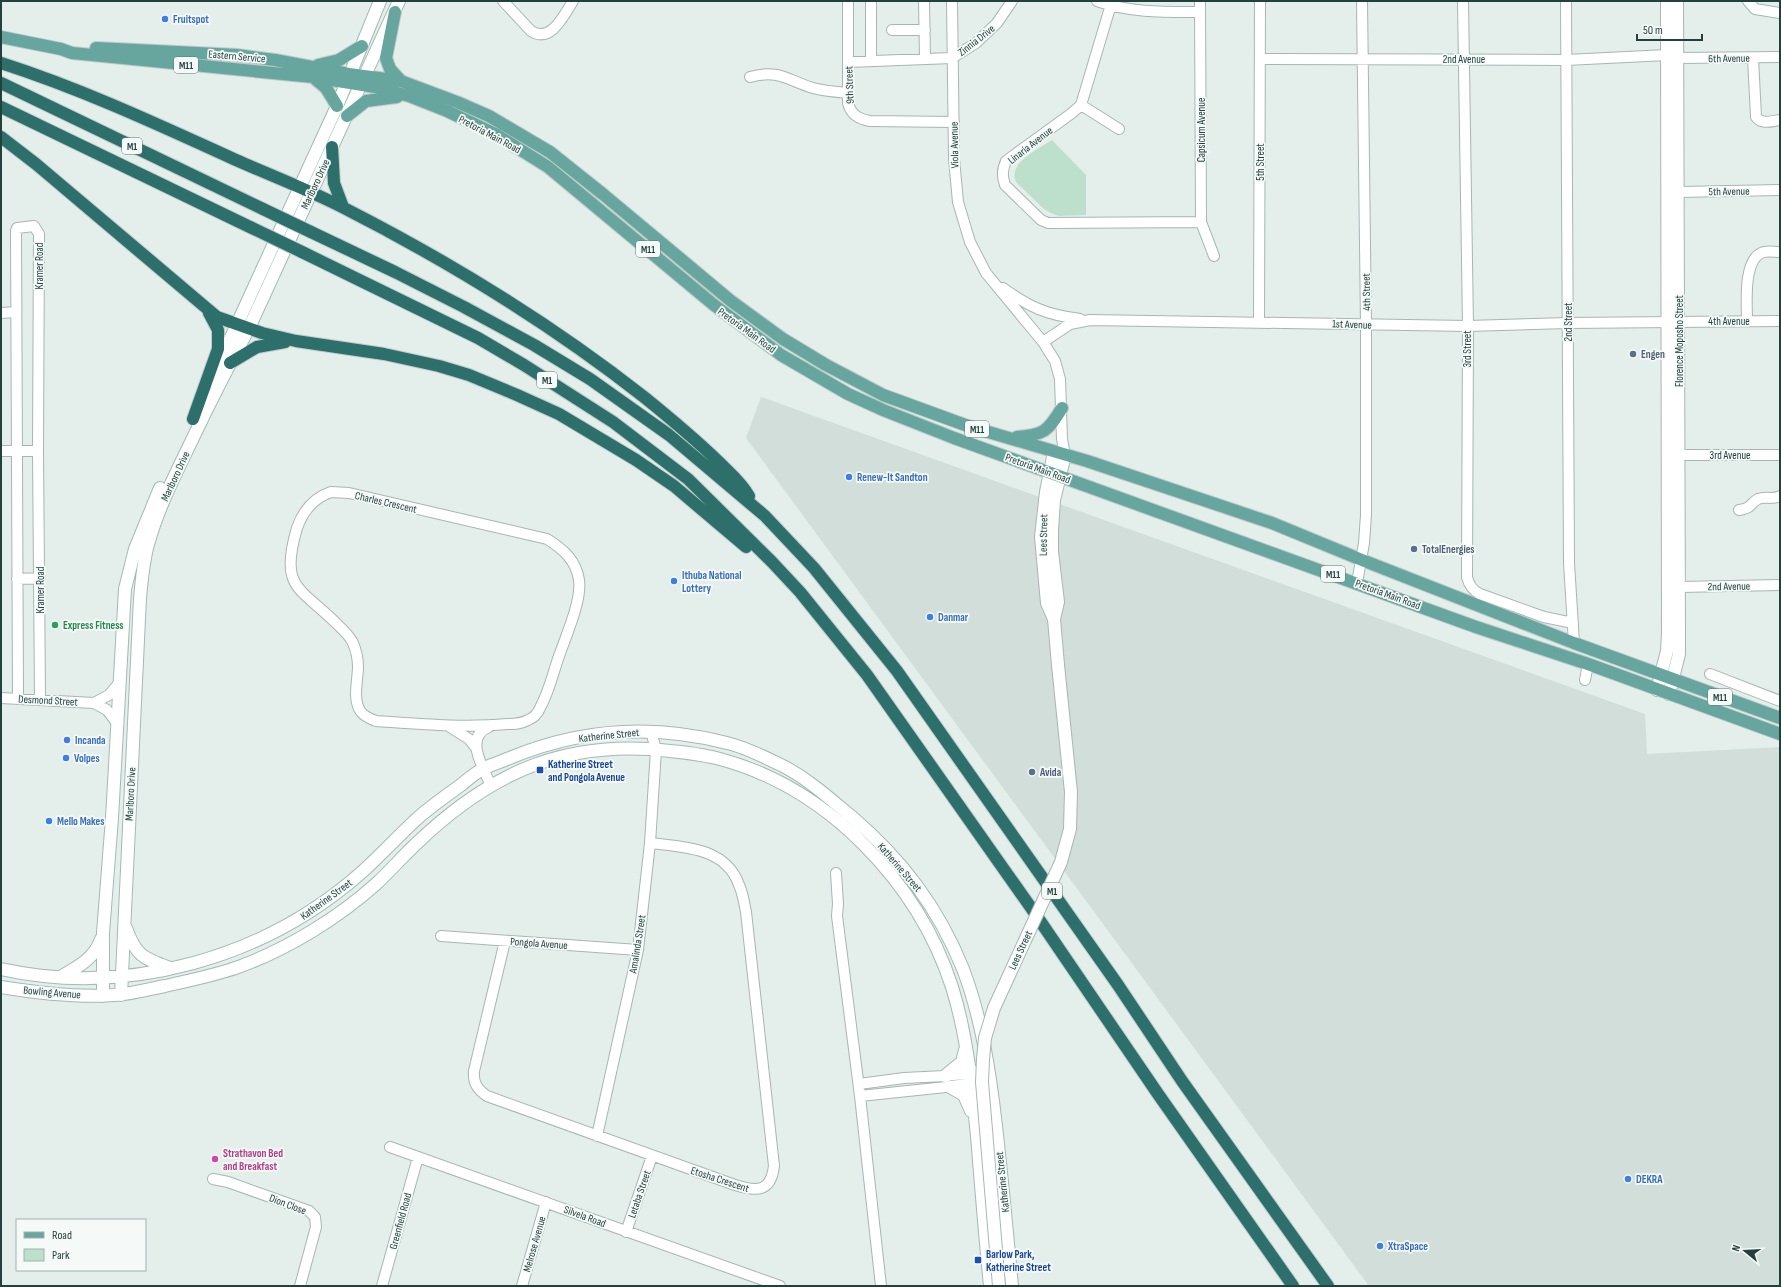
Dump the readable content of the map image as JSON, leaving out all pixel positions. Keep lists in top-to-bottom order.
{
  "streets": {
    "highway": ["M1"],
    "main road": [
      "Eastern Service",
      "M11",
      "Pretoria Main Road",
      "Marlboro Drive",
      "Florence Moposho Street",
      "Lees Street",
      "Katherine Street",
      "Bowling Avenue"
    ],
    "street": [
      "Zinnia Drive",
      "6th Avenue",
      "2nd Avenue",
      "9th Street",
      "Capsicum Avenue",
      "Viola Avenue",
      "Linaria Avenue",
      "5th Street",
      "5th Avenue",
      "Kramer Road",
      "4th Street",
      "4th Avenue",
      "2nd Street",
      "1st Avenue",
      "3rd Street",
      "3rd Avenue",
      "Charles Crescent",
      "Desmond Street",
      "Pongola Avenue",
      "Amalinda Street",
      "Etosha Crescent",
      "Letaba Street",
      "Dion Close",
      "Silvela Road",
      "Greenfield Road",
      "Melrose Avenue"
    ]
  },
  "crossings": [
    ["Zinnia Drive", "Viola Avenue"],
    ["Eastern Service", "Pretoria Main Road"],
    ["Eastern Service", "Marlboro Drive"],
    ["6th Avenue", "2nd Avenue"],
    ["6th Avenue", "Florence Moposho Street"],
    ["2nd Avenue", "5th Street"],
    ["2nd Avenue", "4th Street"],
    ["2nd Avenue", "2nd Street"],
    ["2nd Avenue", "Florence Moposho Street"],
    ["2nd Avenue", "3rd Street"],
    ["9th Street", "Viola Avenue"],
    ["Capsicum Avenue", "Linaria Avenue"],
    ["Pretoria Main Road", "Viola Avenue"],
    ["Pretoria Main Road", "Marlboro Drive"],
    ["Pretoria Main Road", "4th Street"],
    ["Pretoria Main Road", "2nd Street"],
    ["Pretoria Main Road", "Florence Moposho Street"],
    ["Pretoria Main Road", "Lees Street"],
    ["Viola Avenue", "1st Avenue"],
    ["Viola Avenue", "Lees Street"],
    ["5th Street", "1st Avenue"],
    ["Marlboro Drive", "Desmond Street"],
    ["Marlboro Drive", "Katherine Street"],
    ["Marlboro Drive", "Bowling Avenue"],
    ["5th Avenue", "Florence Moposho Street"],
    ["Kramer Road", "Desmond Street"],
    ["4th Street", "1st Avenue"],
    ["4th Avenue", "1st Avenue"],
    ["4th Avenue", "Florence Moposho Street"],
    ["2nd Street", "1st Avenue"],
    ["2nd Street", "3rd Street"],
    ["1st Avenue", "Florence Moposho Street"],
    ["1st Avenue", "3rd Street"],
    ["Florence Moposho Street", "3rd Avenue"],
    ["Charles Crescent", "Katherine Street"],
    ["Katherine Street", "Amalinda Street"],
    ["Katherine Street", "Bowling Avenue"],
    ["Pongola Avenue", "Amalinda Street"],
    ["Pongola Avenue", "Etosha Crescent"],
    ["Amalinda Street", "Etosha Crescent"],
    ["Etosha Crescent", "Letaba Street"],
    ["Letaba Street", "Silvela Road"],
    ["Silvela Road", "Greenfield Road"],
    ["Silvela Road", "Melrose Avenue"]
  ],
  "places": {
    "other": [
      "Fruitspot",
      "Engen",
      "Renew-It Sandton",
      "TotalEnergies",
      "Ithuba National Lottery",
      "Danmar",
      "Express Fitness",
      "Incanda",
      "Volpes",
      "Avida",
      "Mello Makes",
      "Strathavon Bed and Breakfast",
      "DEKRA",
      "XtraSpace"
    ],
    "transit": ["Katherine Street and Pongola Avenue", "Barlow Park, Katherine Street"]
  },
  "legend": ["Road", "Park"],
  "scale_bar": "50 m",
  "north": "left"
}
